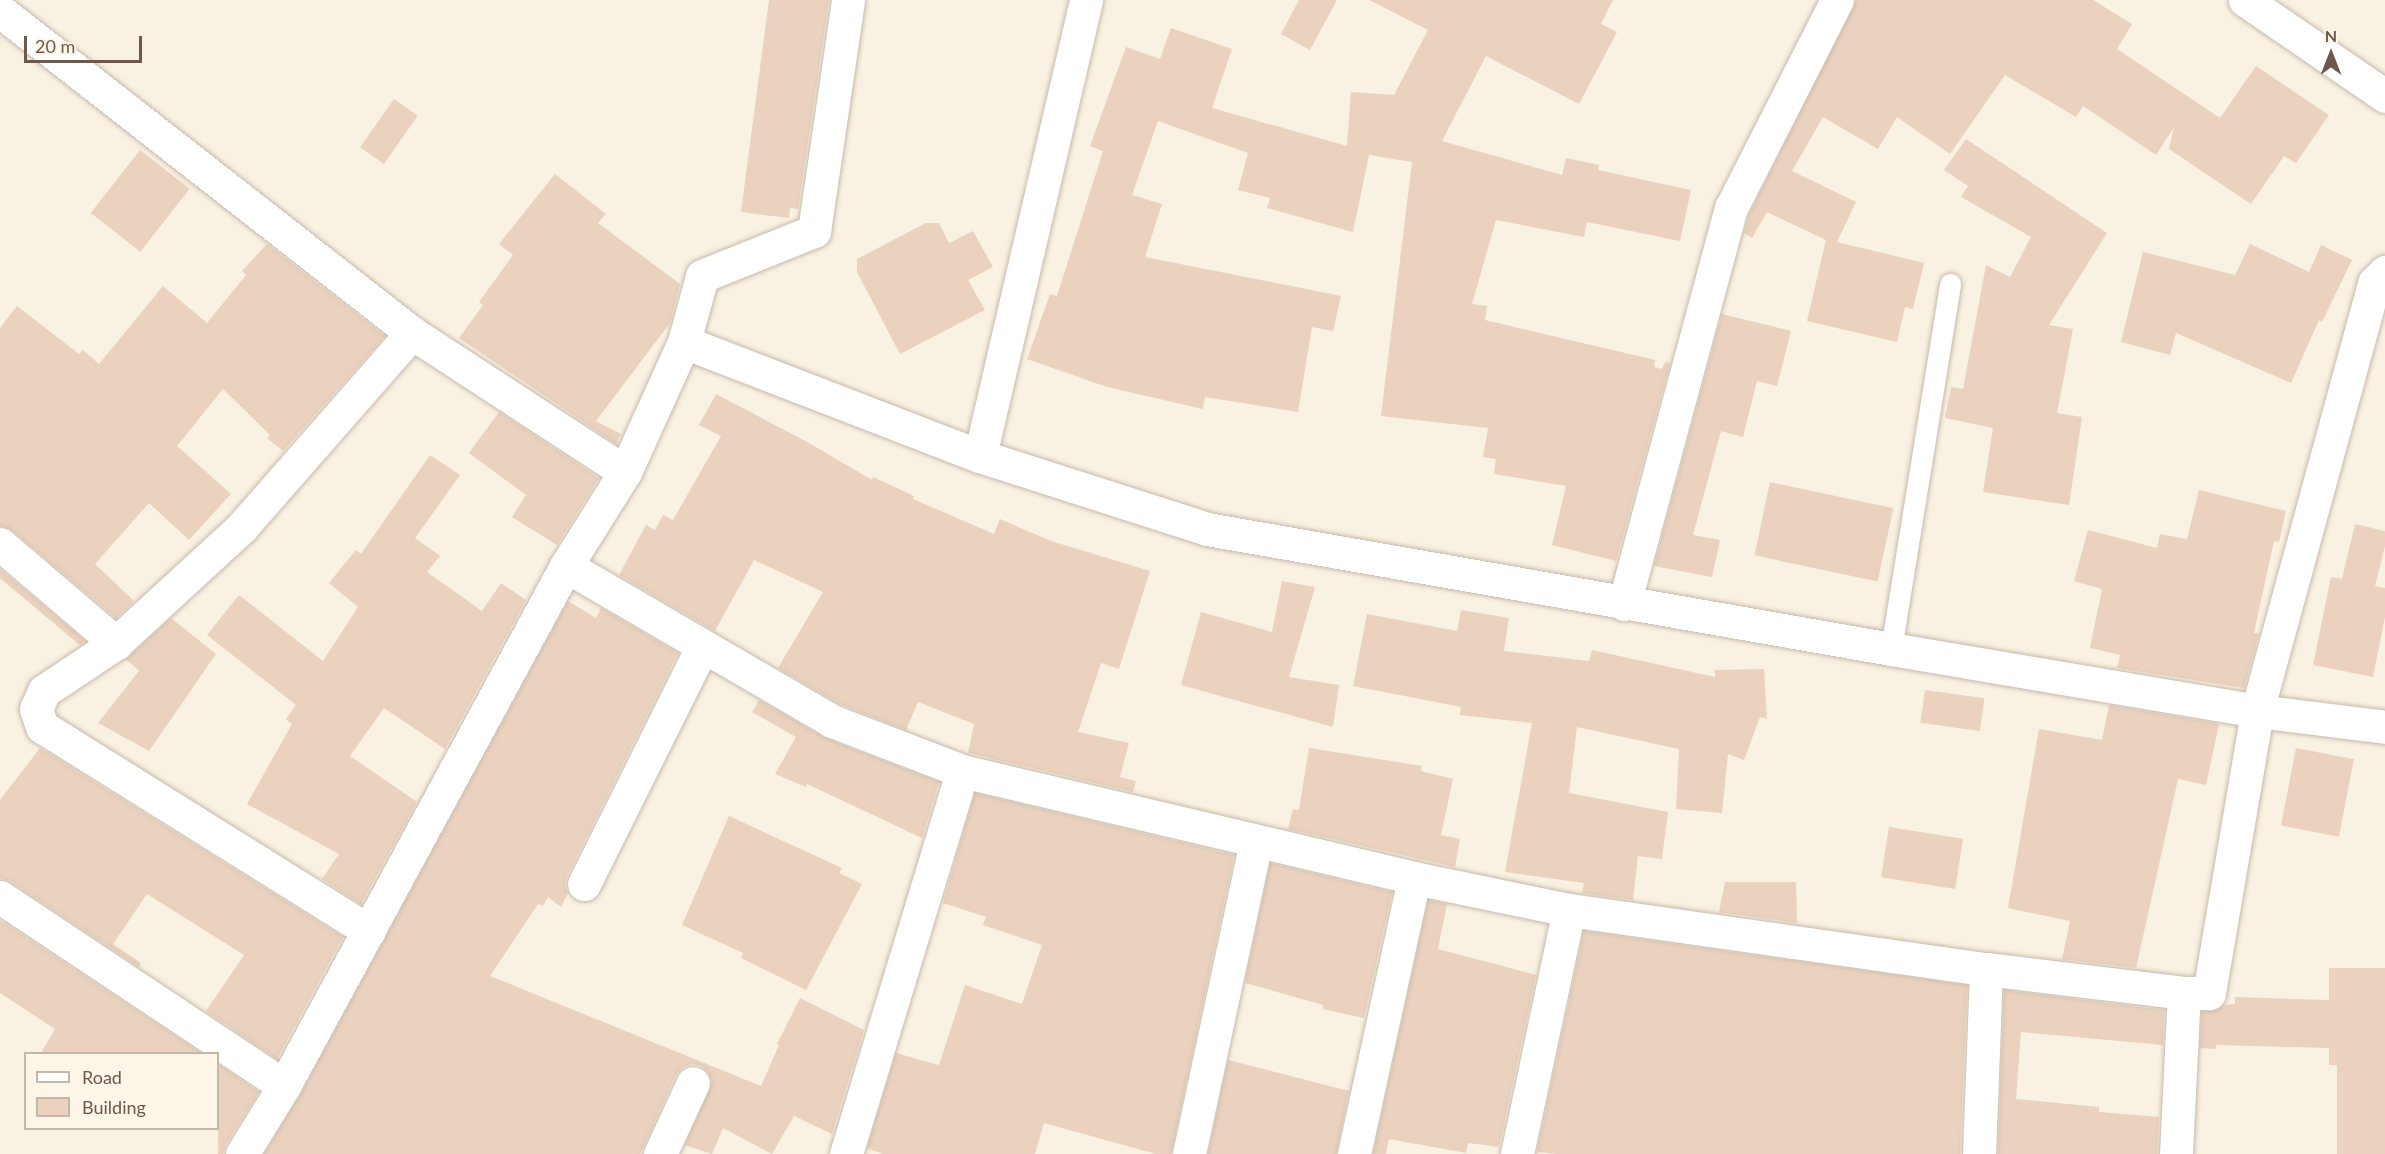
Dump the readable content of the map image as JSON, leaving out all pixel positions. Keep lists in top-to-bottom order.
{
  "legend": ["Road", "Building"],
  "scale_bar": "20 m",
  "north": "top"
}
